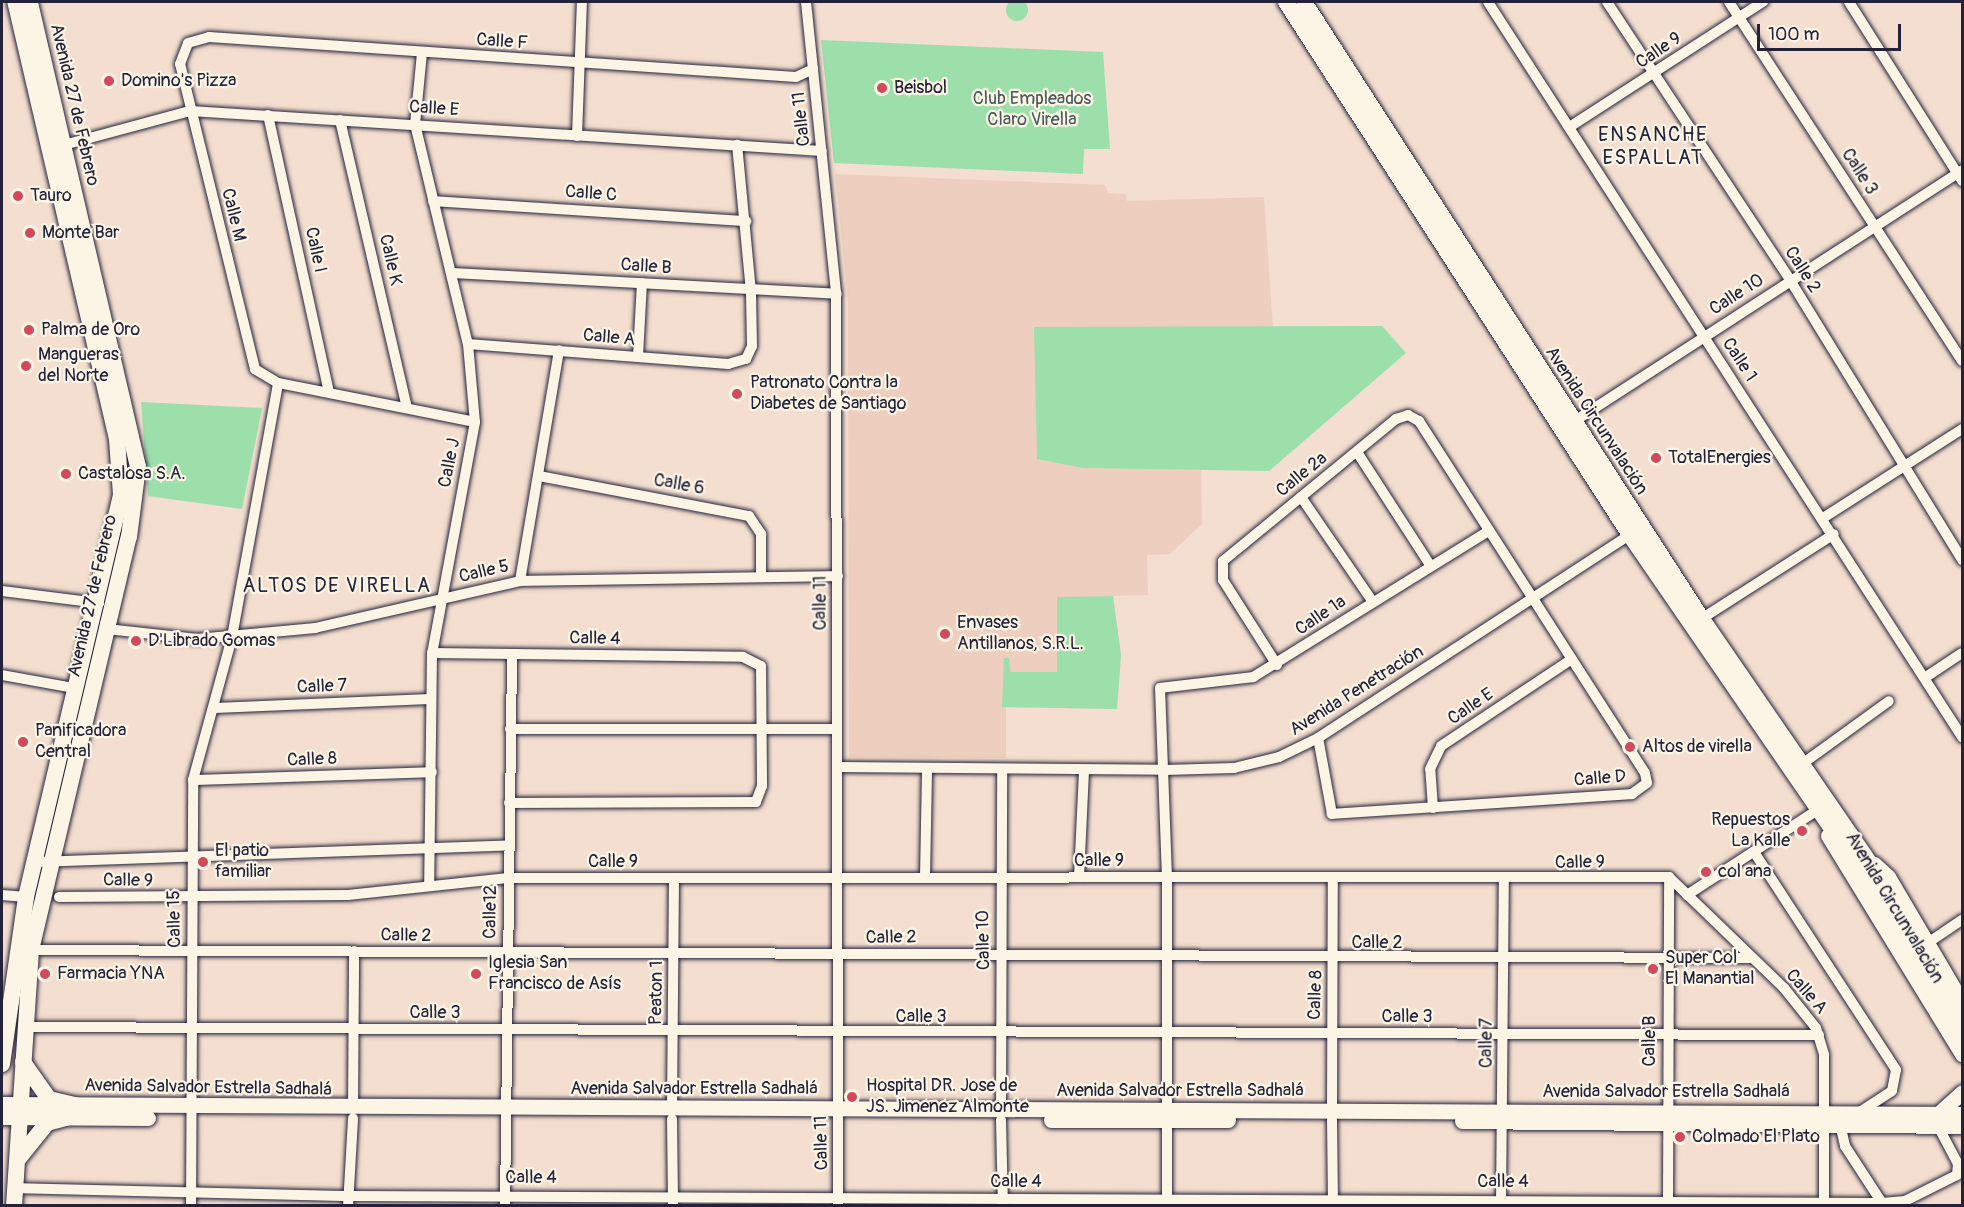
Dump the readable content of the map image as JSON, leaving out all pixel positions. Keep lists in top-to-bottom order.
{
  "streets": {
    "main road": ["Avenida 27 de Febrero", "Avenida Circunvalación", "Avenida Salvador Estrella Sadhalá"],
    "street": [
      "Calle F",
      "Calle 9",
      "Calle E",
      "Calle 11",
      "Calle 3",
      "Calle C",
      "Calle M",
      "Calle I",
      "Calle K",
      "Calle B",
      "Calle 2",
      "Calle 10",
      "Calle A",
      "Calle 1",
      "Calle J",
      "Calle 2a",
      "Calle 6",
      "Calle 5",
      "Calle 1a",
      "Calle 4",
      "Calle 7",
      "Avenida Penetración",
      "Calle 8",
      "Calle D",
      "Calle12",
      "Calle 15",
      "Peaton 1"
    ]
  },
  "crossings": [
    ["Calle F", "Calle 11"],
    ["Calle F", "Calle M"],
    ["Calle F", "Calle J"],
    ["Calle 9", "Avenida 27 de Febrero"],
    ["Calle 9", "Calle 11"],
    ["Calle 9", "Calle 3"],
    ["Calle 9", "Calle B"],
    ["Calle 9", "Calle 2"],
    ["Calle 9", "Calle 10"],
    ["Calle 9", "Calle A"],
    ["Calle 9", "Calle 1"],
    ["Calle 9", "Calle J"],
    ["Calle 9", "Calle 7"],
    ["Calle 9", "Calle 8"],
    ["Calle 9", "Calle12"],
    ["Calle 9", "Calle 15"],
    ["Calle 9", "Peaton 1"],
    ["Avenida 27 de Febrero", "Calle E"],
    ["Avenida 27 de Febrero", "Calle 3"],
    ["Avenida 27 de Febrero", "Calle 2"],
    ["Avenida 27 de Febrero", "Calle 5"],
    ["Avenida 27 de Febrero", "Calle 4"],
    ["Avenida 27 de Febrero", "Avenida Salvador Estrella Sadhalá"],
    ["Calle E", "Calle 11"],
    ["Calle E", "Calle M"],
    ["Calle E", "Calle I"],
    ["Calle E", "Calle K"],
    ["Calle E", "Calle J"],
    ["Calle E", "Calle D"],
    ["Calle 11", "Calle 3"],
    ["Calle 11", "Calle B"],
    ["Calle 11", "Calle 2"],
    ["Calle 11", "Calle 5"],
    ["Calle 11", "Calle 4"],
    ["Calle 11", "Avenida Penetración"],
    ["Calle 11", "Avenida Salvador Estrella Sadhalá"],
    ["Calle 3", "Calle B"],
    ["Calle 3", "Calle 10"],
    ["Calle 3", "Calle A"],
    ["Calle 3", "Calle 7"],
    ["Calle 3", "Calle 8"],
    ["Calle 3", "Calle12"],
    ["Calle 3", "Calle 15"],
    ["Calle 3", "Peaton 1"],
    ["Calle C", "Calle J"],
    ["Calle M", "Calle I"],
    ["Calle M", "Calle K"],
    ["Calle M", "Calle J"],
    ["Calle B", "Calle 2"],
    ["Calle B", "Calle A"],
    ["Calle B", "Calle J"],
    ["Calle B", "Calle 4"],
    ["Calle B", "Avenida Salvador Estrella Sadhalá"],
    ["Calle 2", "Calle 10"],
    ["Calle 2", "Calle A"],
    ["Calle 2", "Calle 7"],
    ["Calle 2", "Calle 8"],
    ["Calle 2", "Calle12"],
    ["Calle 2", "Calle 15"],
    ["Calle 2", "Peaton 1"],
    ["Calle 10", "Calle 1"],
    ["Calle 10", "Avenida Circunvalación"],
    ["Calle 10", "Calle 4"],
    ["Calle 10", "Avenida Penetración"],
    ["Calle 10", "Avenida Salvador Estrella Sadhalá"],
    ["Calle A", "Calle J"],
    ["Calle A", "Calle 4"],
    ["Calle A", "Avenida Salvador Estrella Sadhalá"],
    ["Avenida Circunvalación", "Avenida Penetración"],
    ["Calle J", "Calle 5"],
    ["Calle J", "Calle 4"],
    ["Calle J", "Calle 7"],
    ["Calle J", "Calle 8"],
    ["Calle 2a", "Calle 1a"],
    ["Calle 2a", "Calle D"],
    ["Calle 6", "Calle 5"],
    ["Calle 5", "Calle 15"],
    ["Calle 1a", "Avenida Penetración"],
    ["Calle 1a", "Calle D"],
    ["Calle 4", "Calle 7"],
    ["Calle 4", "Calle 8"],
    ["Calle 4", "Calle12"],
    ["Calle 4", "Calle 15"],
    ["Calle 4", "Peaton 1"],
    ["Calle 4", "Avenida Salvador Estrella Sadhalá"],
    ["Calle 7", "Calle 15"],
    ["Calle 7", "Avenida Salvador Estrella Sadhalá"],
    ["Avenida Penetración", "Calle D"],
    ["Calle 8", "Calle 15"],
    ["Calle 8", "Avenida Salvador Estrella Sadhalá"],
    ["Calle12", "Avenida Salvador Estrella Sadhalá"],
    ["Calle 15", "Avenida Salvador Estrella Sadhalá"],
    ["Peaton 1", "Avenida Salvador Estrella Sadhalá"]
  ],
  "districts": ["ENSANCHE ESPALLAT", "ALTOS DE VIRELLA"],
  "parks": ["Club Empleados Claro Virella"],
  "places": [
    "Domino's Pizza",
    "Beisbol",
    "Tauro",
    "Monte Bar",
    "Palma de Oro",
    "Mangueras del Norte",
    "Patronato Contra la Diabetes de Santiago",
    "TotalEnergies",
    "Castalosa S.A.",
    "Envases Antillanos, S.R.L.",
    "D'Librado Gomas",
    "Panificadora Central",
    "Altos de virella",
    "Repuestos La Kalle",
    "El patio familiar",
    "col ana",
    "Super Col El Manantial",
    "Farmacia YNA",
    "Iglesia San Francisco de Asís",
    "Hospital DR. Jose de JS. Jimenez Almonte",
    "Colmado El Plato"
  ],
  "scale_bar": "100 m"
}
